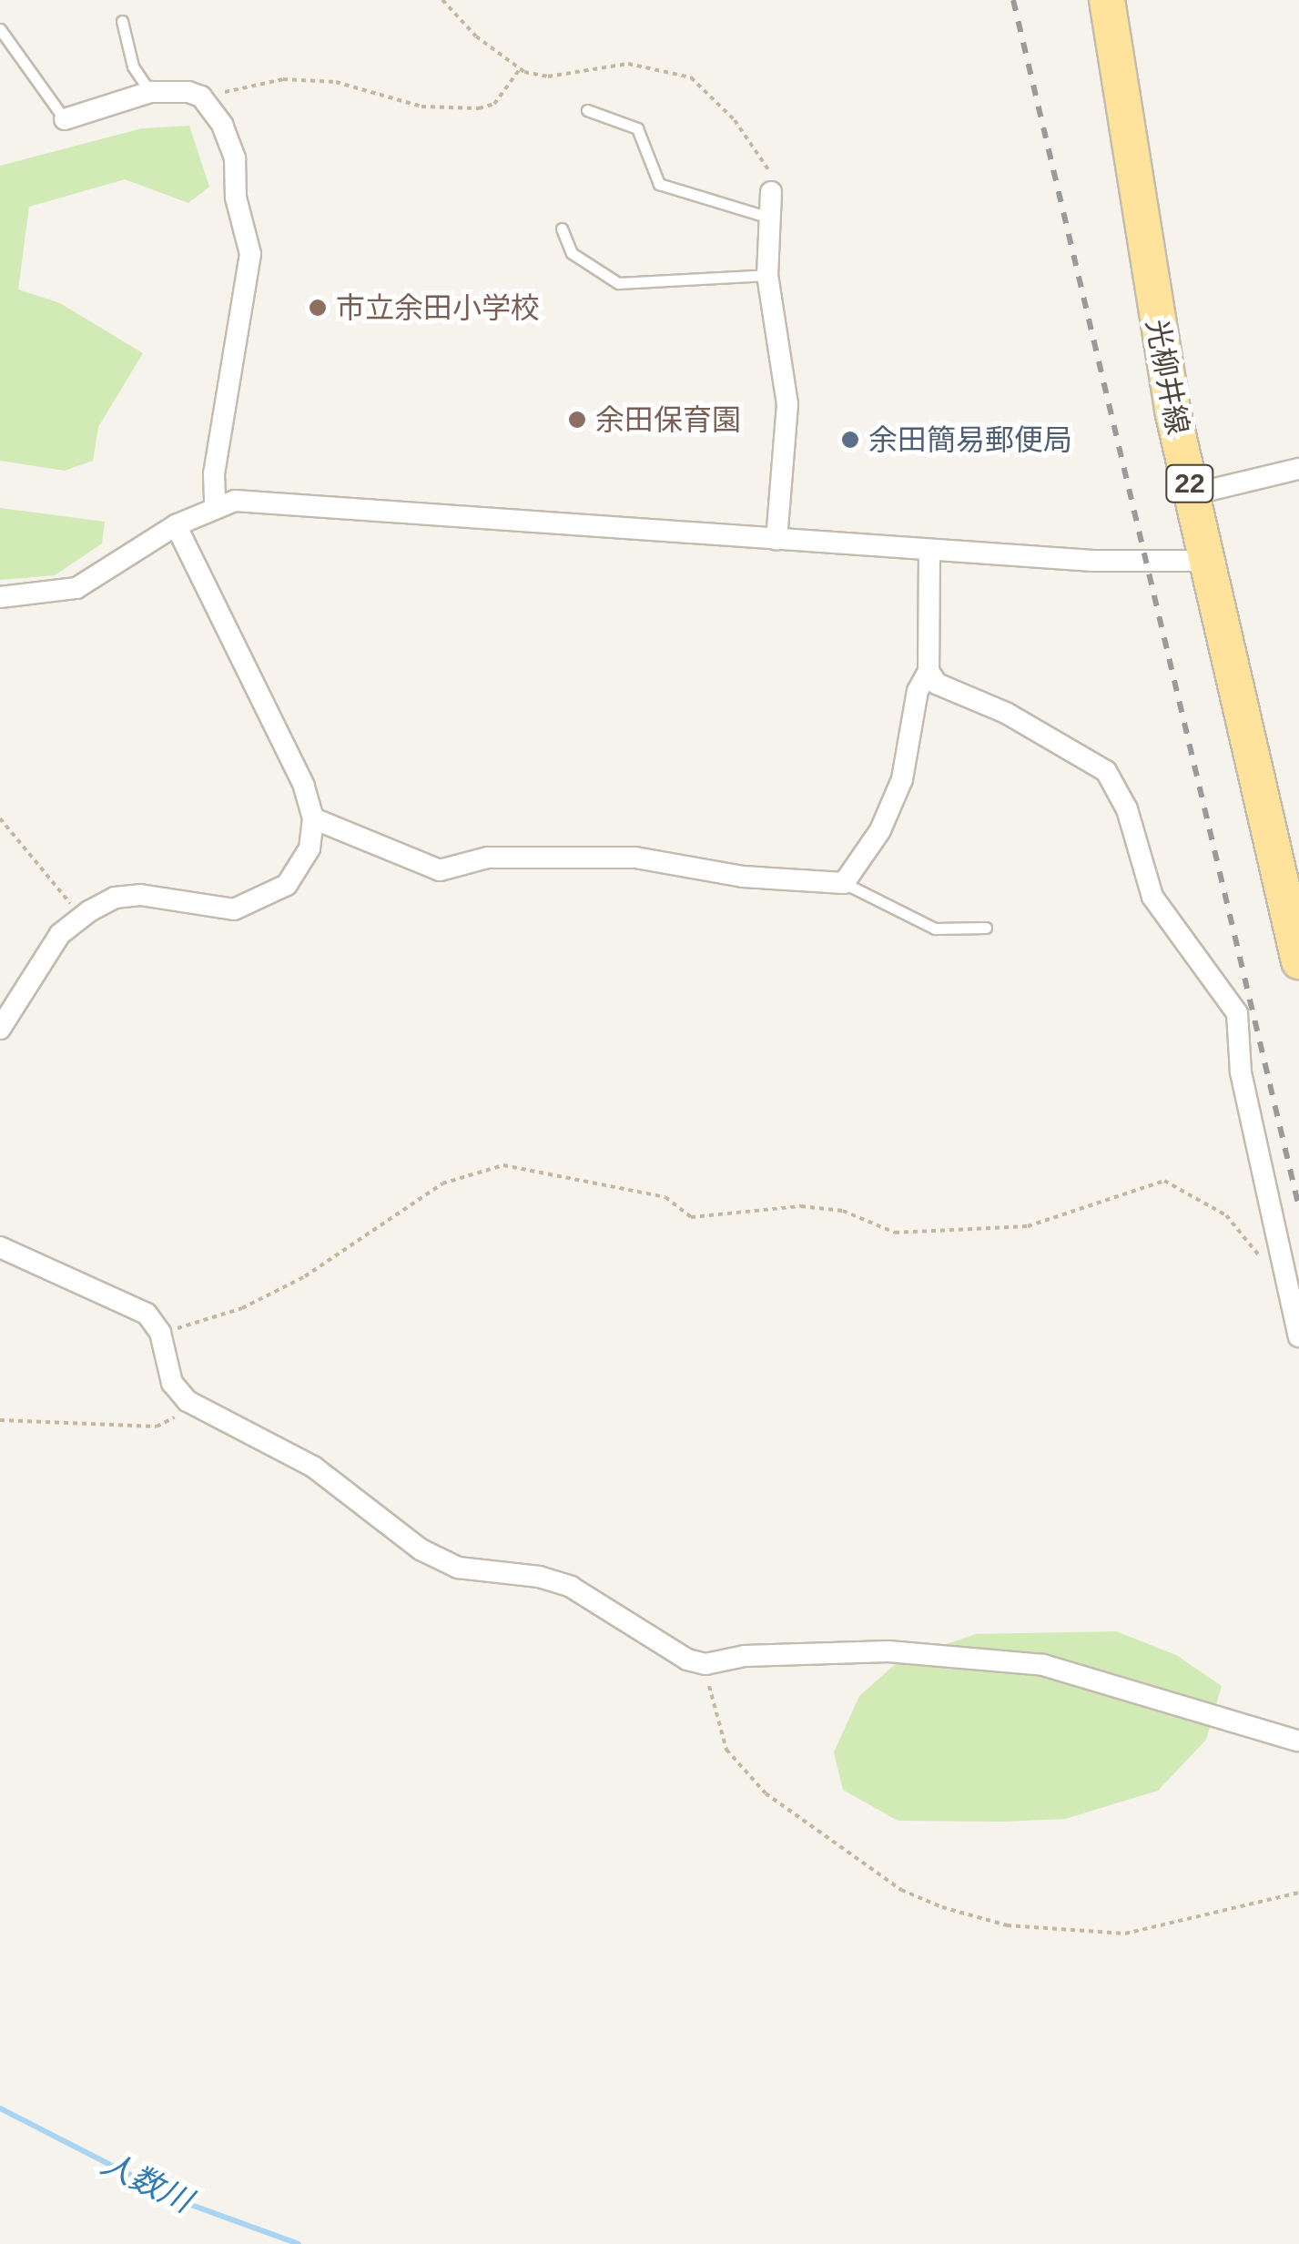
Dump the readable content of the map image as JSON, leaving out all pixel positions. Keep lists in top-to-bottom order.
{
  "streets": {
    "main road": ["光柳井線", "22"]
  },
  "water": ["人数川"],
  "places": ["市立余田小学校", "余田保育園", "余田簡易郵便局"]
}
